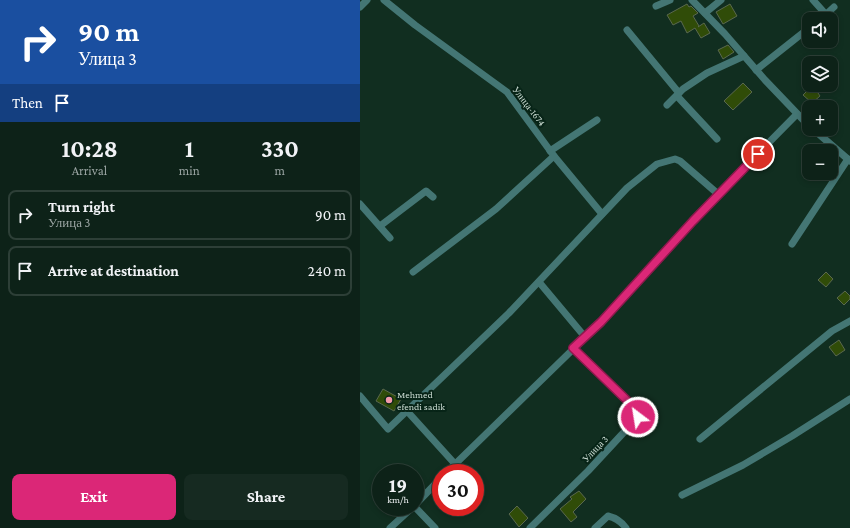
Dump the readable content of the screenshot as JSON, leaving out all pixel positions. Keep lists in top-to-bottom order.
{
  "streets": {
    "street": ["Улица-1674", "Улица 3"]
  },
  "places": ["Mehmed efendi sadik"],
  "page": {
    "turn": ["90 m", "Улица 3"],
    "map_buttons": ["+", "−"],
    "then": "Then",
    "eta": [
      "10:28",
      "Arrival",
      "1",
      "min",
      "330",
      "m"
    ],
    "list": [
      {
        "name": "Turn right",
        "note": "Улица 3",
        "value": "90 m"
      },
      {
        "name": "Arrive at destination",
        "value": "240 m"
      }
    ],
    "speed": "19 km/h",
    "limit": "30",
    "buttons": ["Exit", "Share"]
  }
}
